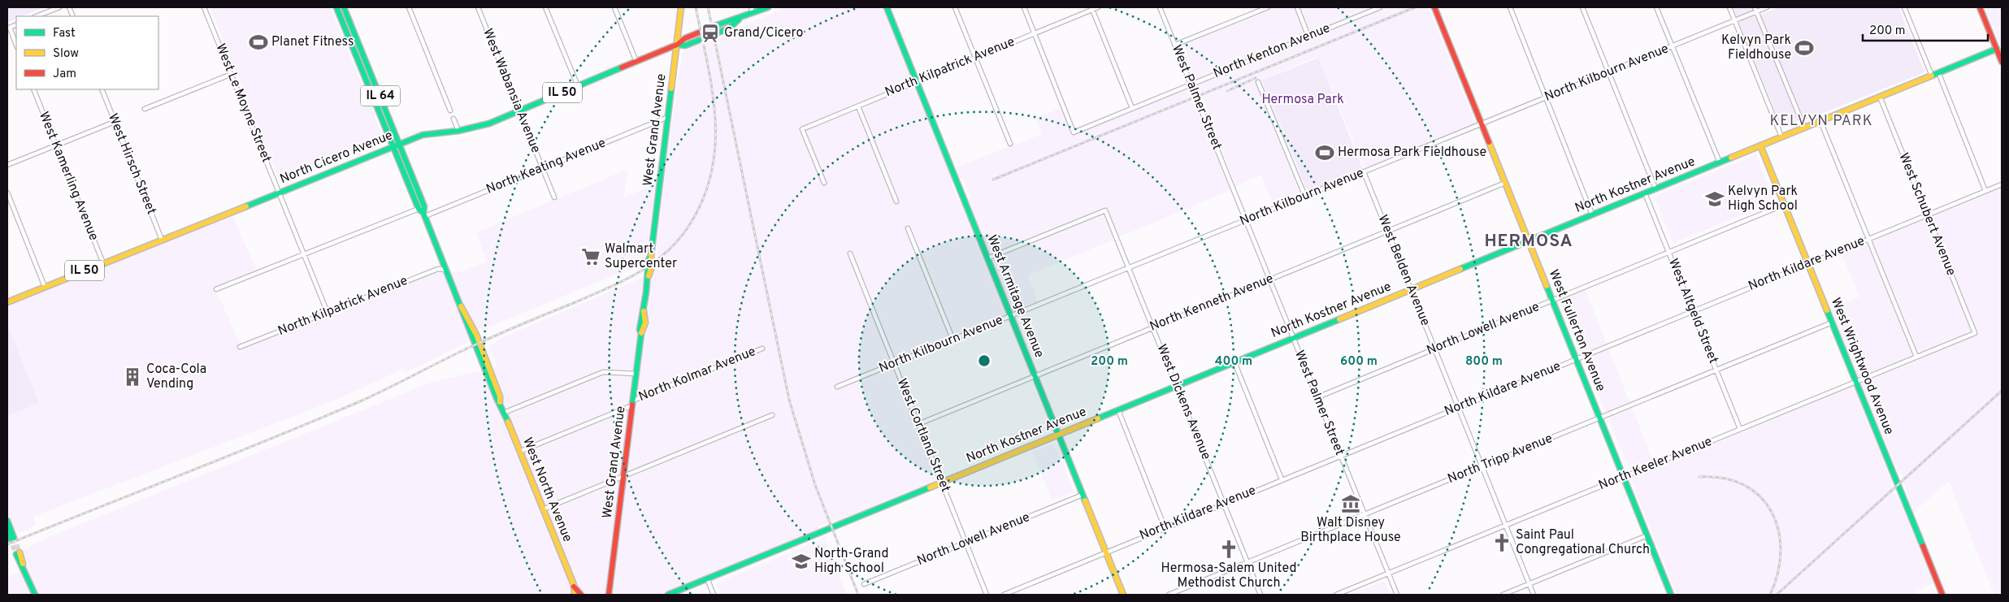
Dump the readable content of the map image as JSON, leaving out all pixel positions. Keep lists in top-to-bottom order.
{
  "streets": {
    "main road": [
      "IL 50",
      "IL 64",
      "West Grand Avenue",
      "North Cicero Avenue",
      "North Kostner Avenue",
      "West Armitage Avenue",
      "West Fullerton Avenue",
      "West Wrightwood Avenue",
      "West North Avenue"
    ],
    "street": [
      "North Kenton Avenue",
      "North Kilpatrick Avenue",
      "North Kilbourn Avenue",
      "West Wabansia Avenue",
      "West Palmer Street",
      "West Le Moyne Street",
      "West Hirsch Street",
      "North Keating Avenue",
      "West Kamerling Avenue",
      "West Schubert Avenue",
      "North Kildare Avenue",
      "West Belden Avenue",
      "North Kenneth Avenue",
      "West Altgeld Street",
      "North Lowell Avenue",
      "North Kolmar Avenue",
      "West Dickens Avenue",
      "West Cortland Street",
      "North Tripp Avenue",
      "North Keeler Avenue"
    ]
  },
  "crossings": [
    ["North Kenton Avenue", "North Kilpatrick Avenue"],
    ["North Kenton Avenue", "West Palmer Street"],
    ["North Kilpatrick Avenue", "West Le Moyne Street"],
    ["North Kilpatrick Avenue", "West Armitage Avenue"],
    ["North Kilpatrick Avenue", "West North Avenue"],
    ["North Kilbourn Avenue", "West Palmer Street"],
    ["North Kilbourn Avenue", "West Belden Avenue"],
    ["North Kilbourn Avenue", "West Armitage Avenue"],
    ["North Kilbourn Avenue", "West Fullerton Avenue"],
    ["North Kilbourn Avenue", "West Dickens Avenue"],
    ["North Kilbourn Avenue", "West Cortland Street"],
    ["West Wabansia Avenue", "North Cicero Avenue"],
    ["West Wabansia Avenue", "North Keating Avenue"],
    ["IL 64", "North Cicero Avenue"],
    ["West Palmer Street", "North Kostner Avenue"],
    ["West Palmer Street", "North Kildare Avenue"],
    ["West Palmer Street", "North Kenneth Avenue"],
    ["West Palmer Street", "North Lowell Avenue"],
    ["West Palmer Street", "North Tripp Avenue"],
    ["West Palmer Street", "North Keeler Avenue"],
    ["West Le Moyne Street", "North Cicero Avenue"],
    ["West Grand Avenue", "North Cicero Avenue"],
    ["West Grand Avenue", "North Keating Avenue"],
    ["West Grand Avenue", "North Kolmar Avenue"],
    ["North Cicero Avenue", "West Hirsch Street"],
    ["North Cicero Avenue", "West Kamerling Avenue"],
    ["North Cicero Avenue", "West North Avenue"],
    ["North Keating Avenue", "West North Avenue"],
    ["North Kostner Avenue", "West Schubert Avenue"],
    ["North Kostner Avenue", "West Belden Avenue"],
    ["North Kostner Avenue", "West Armitage Avenue"],
    ["North Kostner Avenue", "West Altgeld Street"],
    ["North Kostner Avenue", "West Fullerton Avenue"],
    ["North Kostner Avenue", "West Wrightwood Avenue"],
    ["North Kostner Avenue", "West Dickens Avenue"],
    ["North Kostner Avenue", "West Cortland Street"],
    ["West Schubert Avenue", "North Kildare Avenue"],
    ["West Schubert Avenue", "North Keeler Avenue"],
    ["North Kildare Avenue", "West Belden Avenue"],
    ["North Kildare Avenue", "West Armitage Avenue"],
    ["North Kildare Avenue", "West Altgeld Street"],
    ["North Kildare Avenue", "West Fullerton Avenue"],
    ["North Kildare Avenue", "West Wrightwood Avenue"],
    ["North Kildare Avenue", "West Dickens Avenue"],
    ["West Belden Avenue", "North Kenneth Avenue"],
    ["West Belden Avenue", "North Lowell Avenue"],
    ["West Belden Avenue", "North Tripp Avenue"],
    ["West Belden Avenue", "North Keeler Avenue"],
    ["West Armitage Avenue", "North Kenneth Avenue"],
    ["West Armitage Avenue", "North Lowell Avenue"],
    ["West Armitage Avenue", "West Dickens Avenue"],
    ["North Kenneth Avenue", "West Fullerton Avenue"],
    ["North Kenneth Avenue", "West Dickens Avenue"],
    ["North Kenneth Avenue", "West Cortland Street"],
    ["West Altgeld Street", "North Lowell Avenue"],
    ["West Altgeld Street", "North Tripp Avenue"],
    ["West Altgeld Street", "North Keeler Avenue"],
    ["North Lowell Avenue", "West Fullerton Avenue"],
    ["North Lowell Avenue", "West Wrightwood Avenue"],
    ["North Lowell Avenue", "West Cortland Street"],
    ["West Fullerton Avenue", "North Tripp Avenue"],
    ["West Fullerton Avenue", "North Keeler Avenue"],
    ["West Wrightwood Avenue", "North Tripp Avenue"],
    ["West Wrightwood Avenue", "North Keeler Avenue"],
    ["North Kolmar Avenue", "West North Avenue"],
    ["West Dickens Avenue", "North Tripp Avenue"]
  ],
  "districts": ["KELVYN PARK", "HERMOSA"],
  "parks": ["Hermosa Park"],
  "places": {
    "station": ["Grand/Cicero"],
    "sports": ["Planet Fitness", "Kelvyn Park Fieldhouse", "Hermosa Park Fieldhouse"],
    "school or university": ["Kelvyn Park High School", "North-Grand High School"],
    "supermarket": ["Walmart Supercenter"],
    "building": ["Coca-Cola Vending"],
    "museum": ["Walt Disney Birthplace House"],
    "church": ["Saint Paul Congregational Church", "Hermosa-Salem United Methodist Church"]
  },
  "legend": ["Fast", "Slow", "Jam"],
  "scale_bar": "200 m",
  "rings": [
    "200 m",
    "400 m",
    "600 m",
    "800 m"
  ]
}
